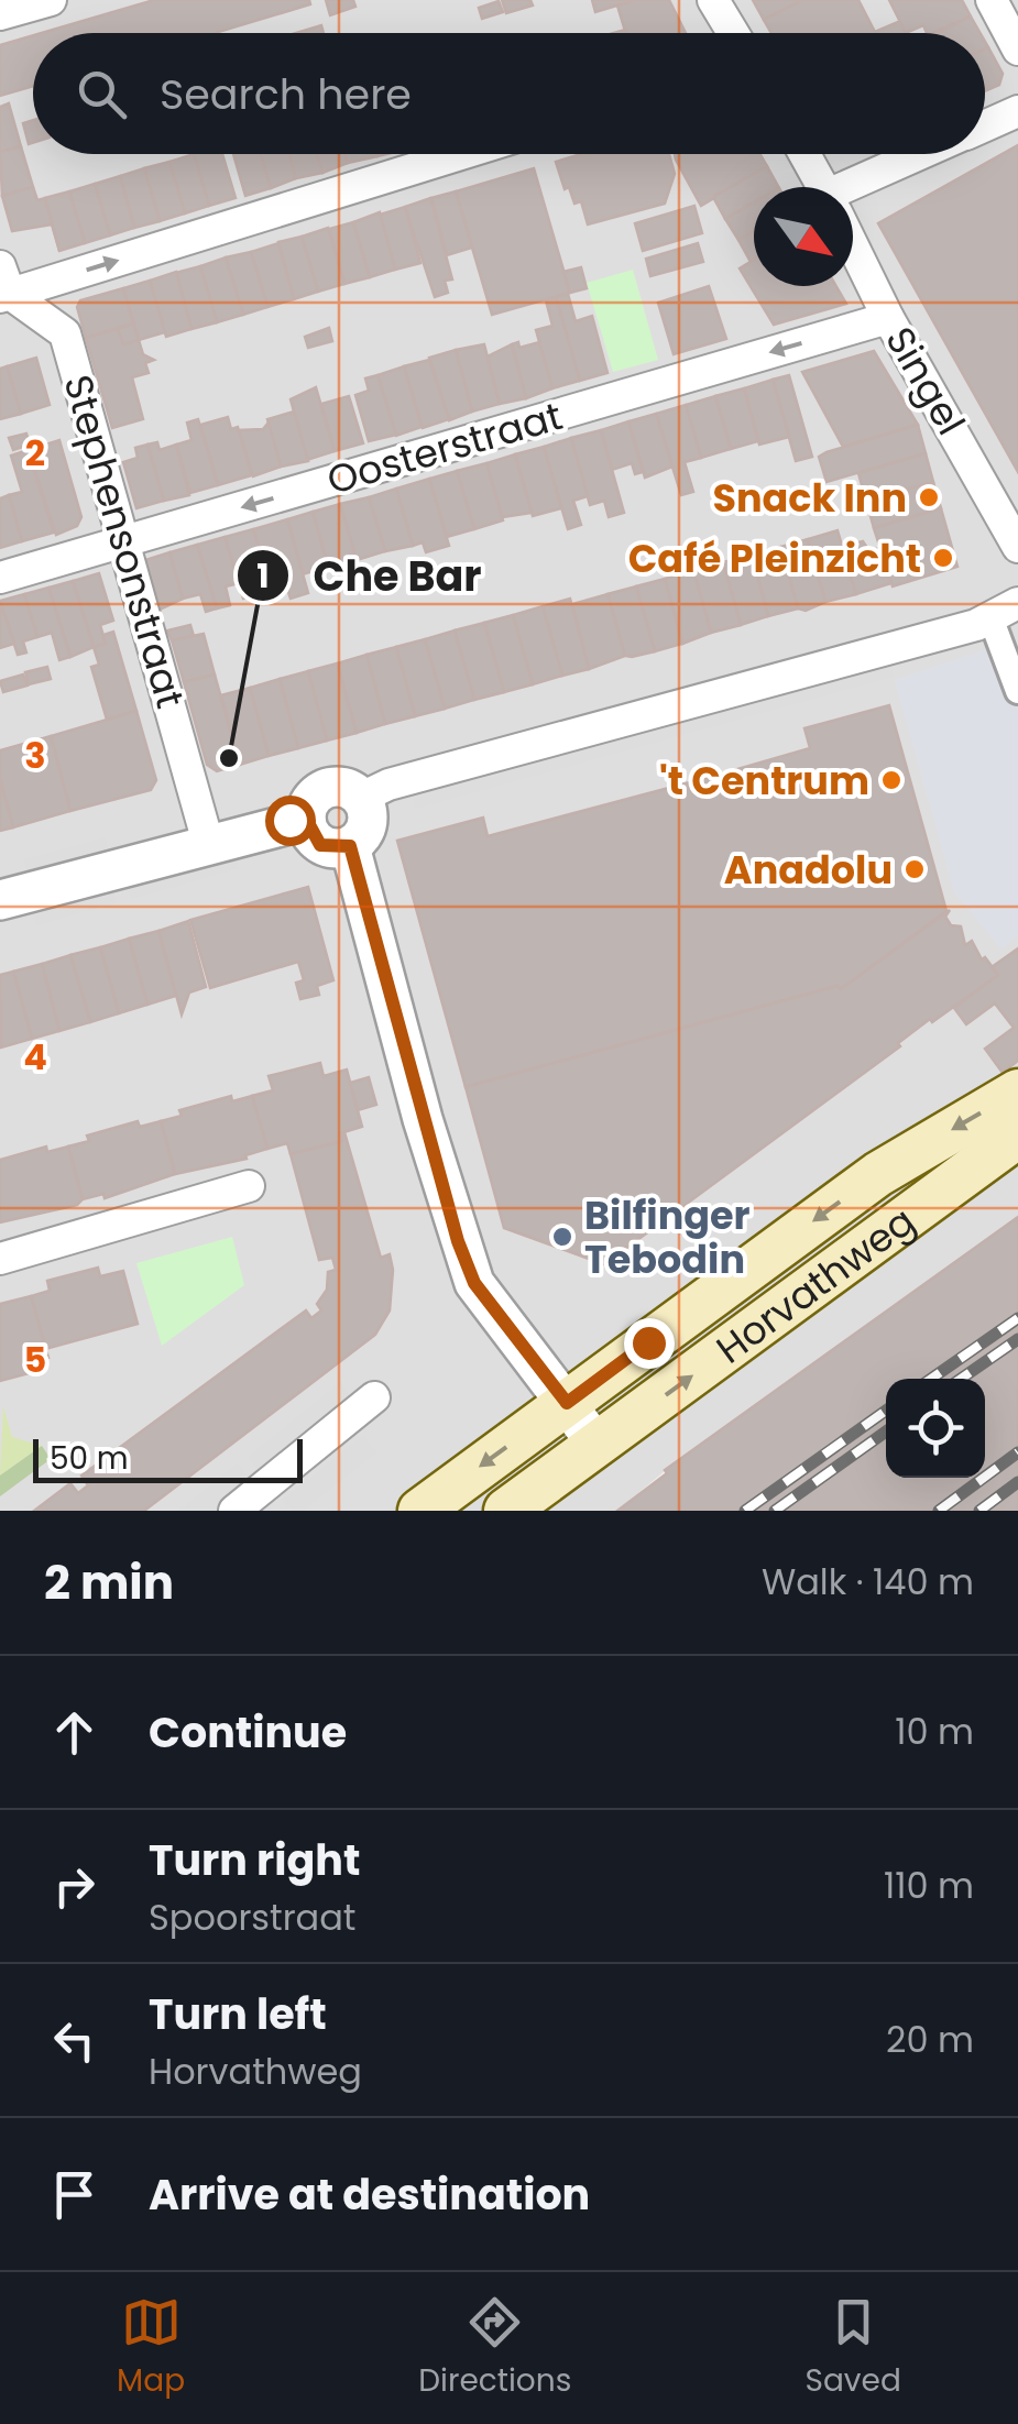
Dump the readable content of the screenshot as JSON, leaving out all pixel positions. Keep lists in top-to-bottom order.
{
  "streets": {
    "main road": ["Horvathweg"],
    "street": ["Singel", "Oosterstraat", "Stephensonstraat"]
  },
  "crossings": [
    ["Singel", "Oosterstraat"],
    ["Oosterstraat", "Stephensonstraat"]
  ],
  "one_way": ["Oosterstraat"],
  "places": [
    "Snack Inn",
    "Café Pleinzicht",
    "Che Bar",
    "'t Centrum",
    "Anadolu",
    "Bilfinger Tebodin"
  ],
  "scale_bar": "50 m",
  "north": "bottom right",
  "page": {
    "search": "Search here",
    "scale": "50 m",
    "heading": ["2 min", "Walk · 140 m"],
    "list": [
      ["Continue", "10 m"],
      ["Turn right", "Spoorstraat", "110 m"],
      ["Turn left", "Horvathweg", "20 m"],
      "Arrive at destination"
    ],
    "nav": ["Map", "Directions", "Saved"]
  },
  "grid": {
    "rows": [
      "2",
      "3",
      "4",
      "5"
    ]
  }
}
